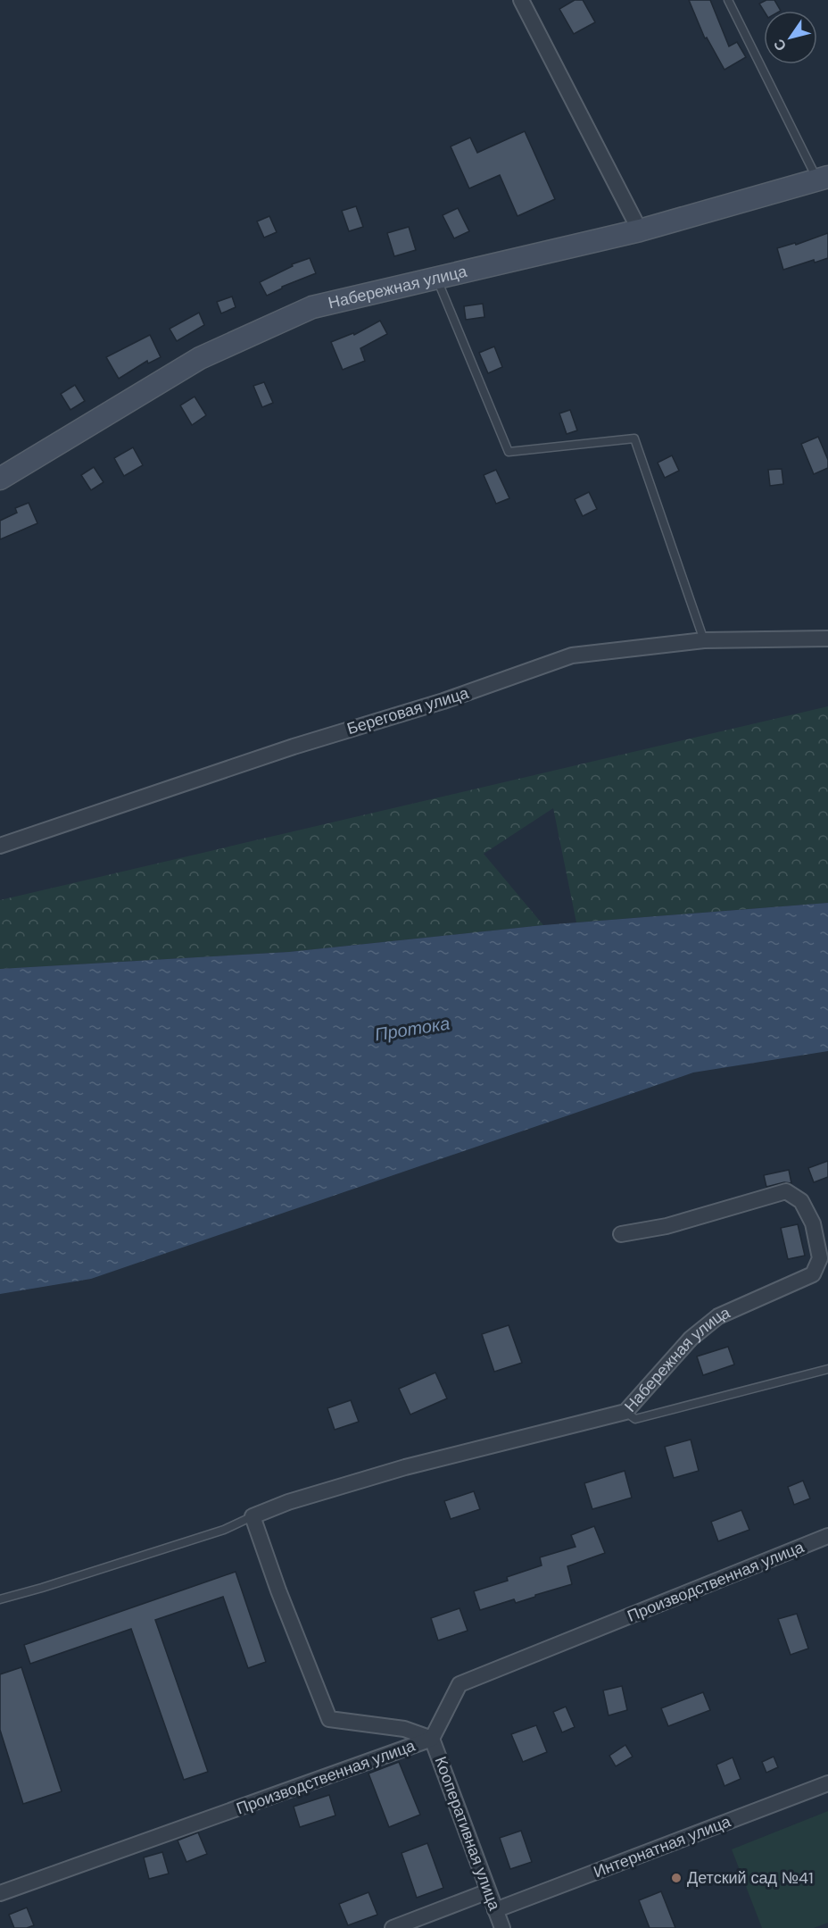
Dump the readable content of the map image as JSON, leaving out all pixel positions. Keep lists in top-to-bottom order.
{
  "streets": {
    "street": [
      "Набережная улица",
      "Береговая улица",
      "Производственная улица",
      "Кооперативная улица",
      "Интернатная улица"
    ]
  },
  "crossings": [
    ["Производственная улица", "Кооперативная улица"],
    ["Кооперативная улица", "Интернатная улица"]
  ],
  "water": ["Протока"],
  "places": ["Детский сад №41"],
  "north": "bottom left"
}
